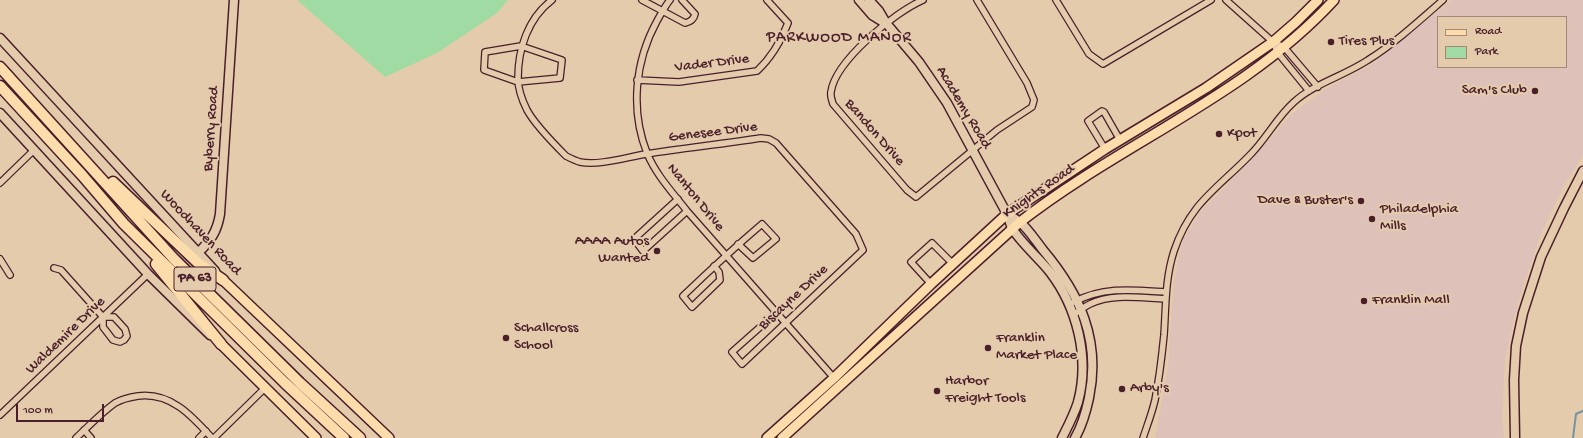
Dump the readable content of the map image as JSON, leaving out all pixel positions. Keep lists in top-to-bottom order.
{
  "streets": {
    "highway": ["PA 63"],
    "main road": ["Knights Road", "Woodhaven Road"],
    "street": [
      "Vader Drive",
      "Academy Road",
      "Byberry Road",
      "Genesee Drive",
      "Bandon Drive",
      "Nanton Drive",
      "Biscayne Drive",
      "Waldemire Drive"
    ]
  },
  "crossings": [
    ["Vader Drive", "Nanton Drive"],
    ["Academy Road", "Bandon Drive"],
    ["Academy Road", "Knights Road"],
    ["Byberry Road", "Woodhaven Road"],
    ["Genesee Drive", "Nanton Drive"],
    ["Genesee Drive", "Biscayne Drive"],
    ["Knights Road", "Nanton Drive"],
    ["Nanton Drive", "Biscayne Drive"]
  ],
  "districts": ["PARKWOOD MANOR"],
  "places": [
    "Tires Plus",
    "Sam's Club",
    "Kpot",
    "Dave & Buster's",
    "Philadelphia Mills",
    "AAAA Autos Wanted",
    "Franklin Mall",
    "Schallcross School",
    "Franklin Market Place",
    "Arby's",
    "Harbor Freight Tools"
  ],
  "legend": ["Road", "Park"],
  "scale_bar": "100 m"
}
